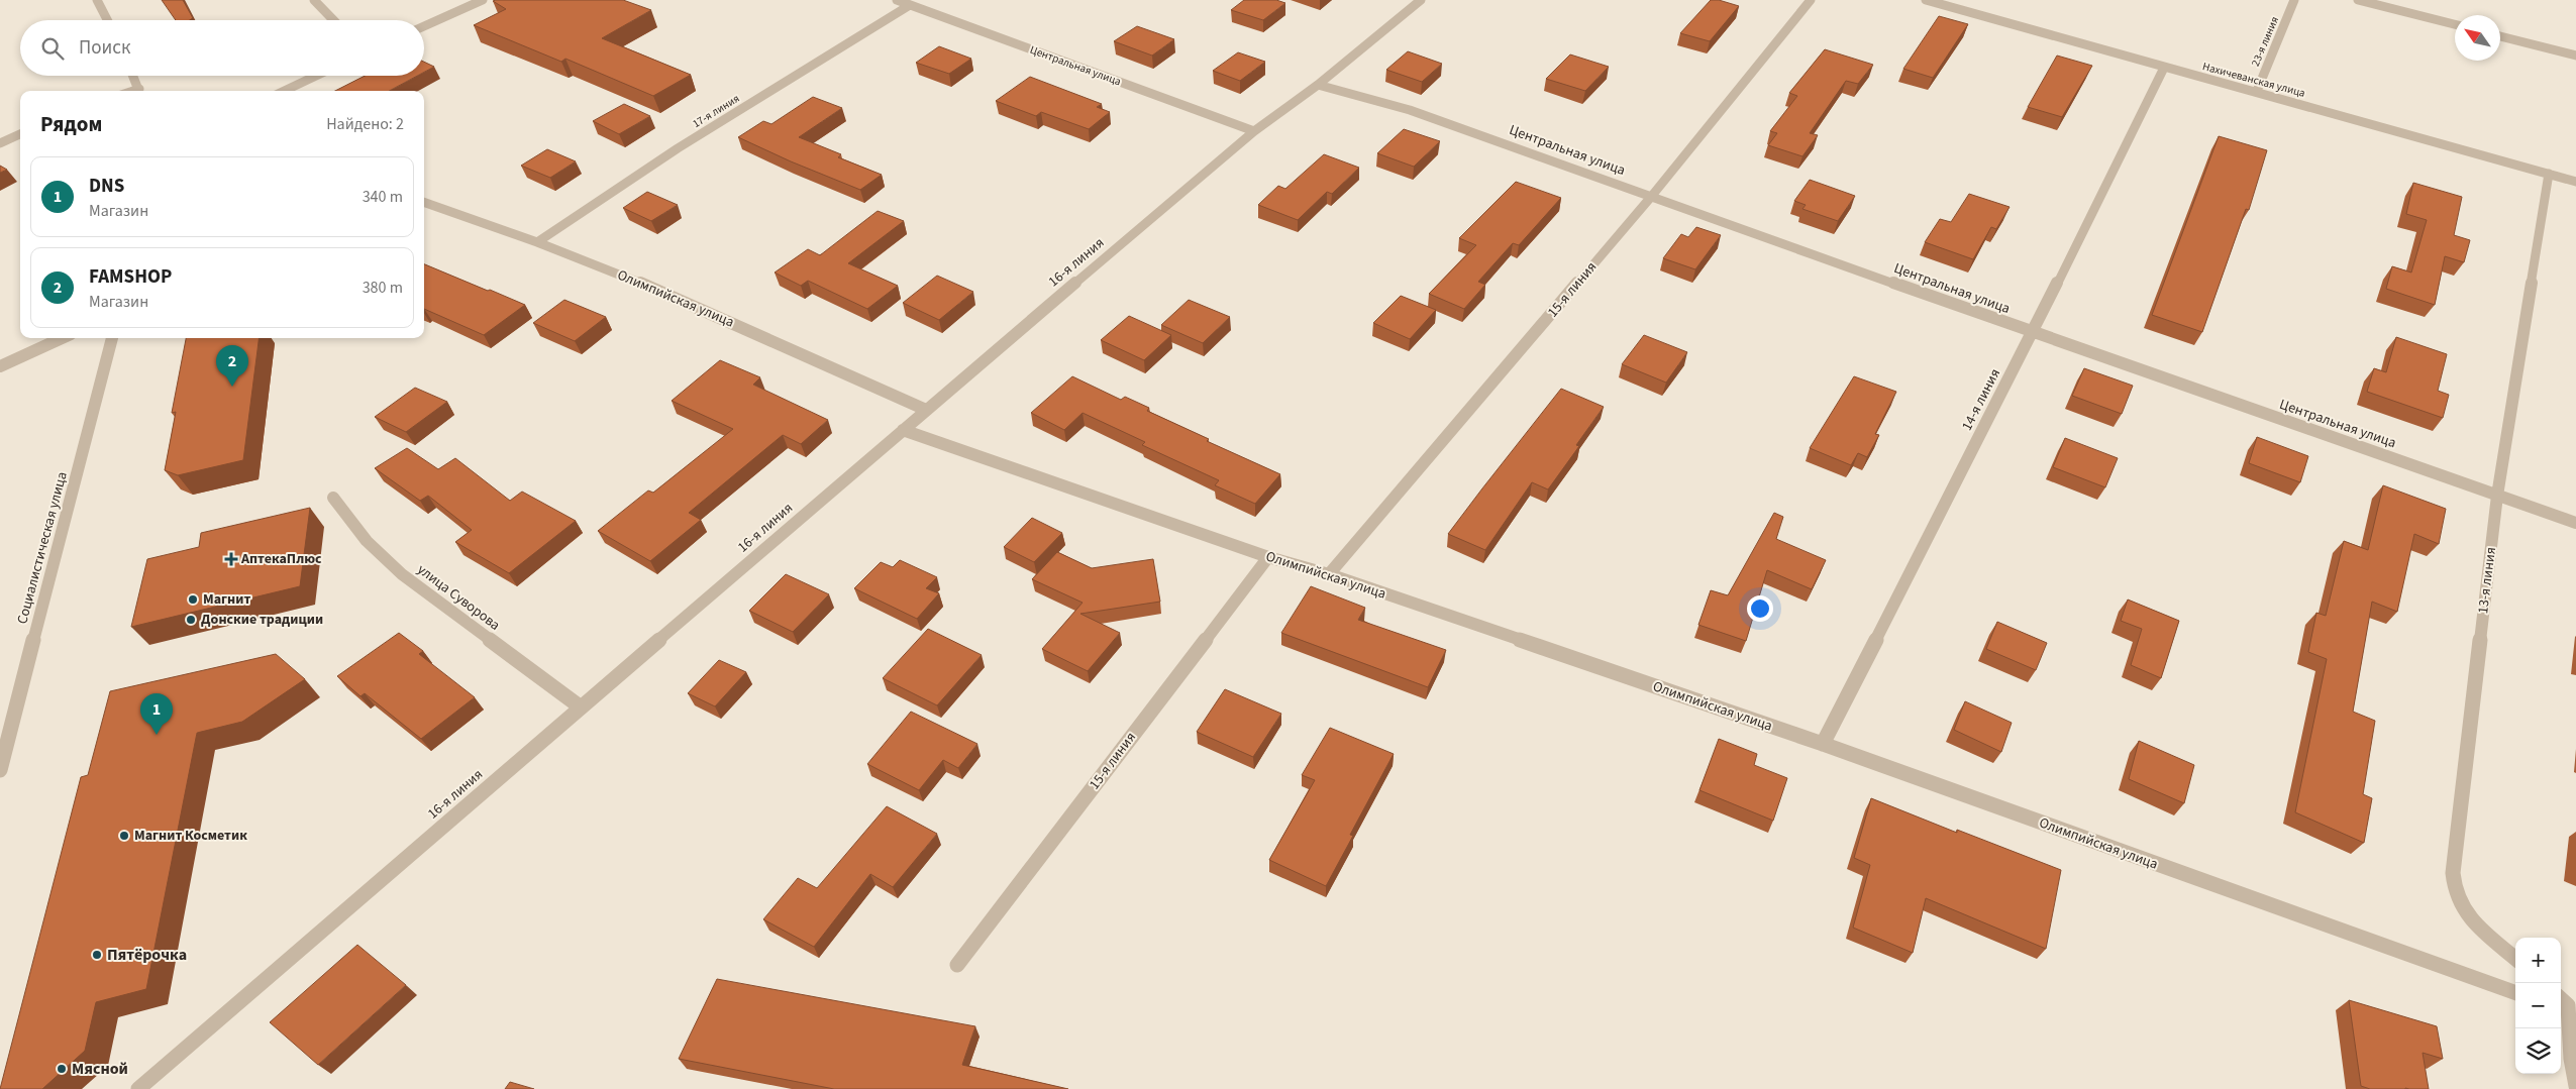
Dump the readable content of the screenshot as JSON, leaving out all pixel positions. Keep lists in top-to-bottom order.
{
  "streets": {
    "street": [
      "23-я линия",
      "Центральная улица",
      "Нахичеванская улица",
      "17-я линия",
      "16-я линия",
      "15-я линия",
      "Олимпийская улица",
      "14-я линия",
      "Социалистическая улица",
      "13-я линия",
      "улица Суворова"
    ]
  },
  "crossings": [
    ["23-я линия", "Нахичеванская улица"],
    ["Центральная улица", "17-я линия"],
    ["Центральная улица", "16-я линия"],
    ["Центральная улица", "15-я линия"],
    ["Центральная улица", "14-я линия"],
    ["Центральная улица", "13-я линия"],
    ["Нахичеванская улица", "14-я линия"],
    ["Нахичеванская улица", "13-я линия"],
    ["17-я линия", "Олимпийская улица"],
    ["16-я линия", "Олимпийская улица"],
    ["16-я линия", "улица Суворова"],
    ["15-я линия", "Олимпийская улица"],
    ["Олимпийская улица", "14-я линия"]
  ],
  "places": {
    "health": ["АптекаПлюс"],
    "other": [
      "Магнит",
      "Донские традиции",
      "Магнит Косметик",
      "Пятёрочка",
      "Мясной"
    ]
  },
  "north": "top left",
  "page": {
    "search": "Поиск",
    "heading": ["Рядом", "Найдено: 2"],
    "list": [
      {
        "mark": "1",
        "name": "DNS",
        "note": "Магазин",
        "value": "340 m"
      },
      {
        "mark": "2",
        "name": "FAMSHOP",
        "note": "Магазин",
        "value": "380 m"
      }
    ],
    "pins": ["2", "1"],
    "map_buttons": ["+", "−"]
  }
}
